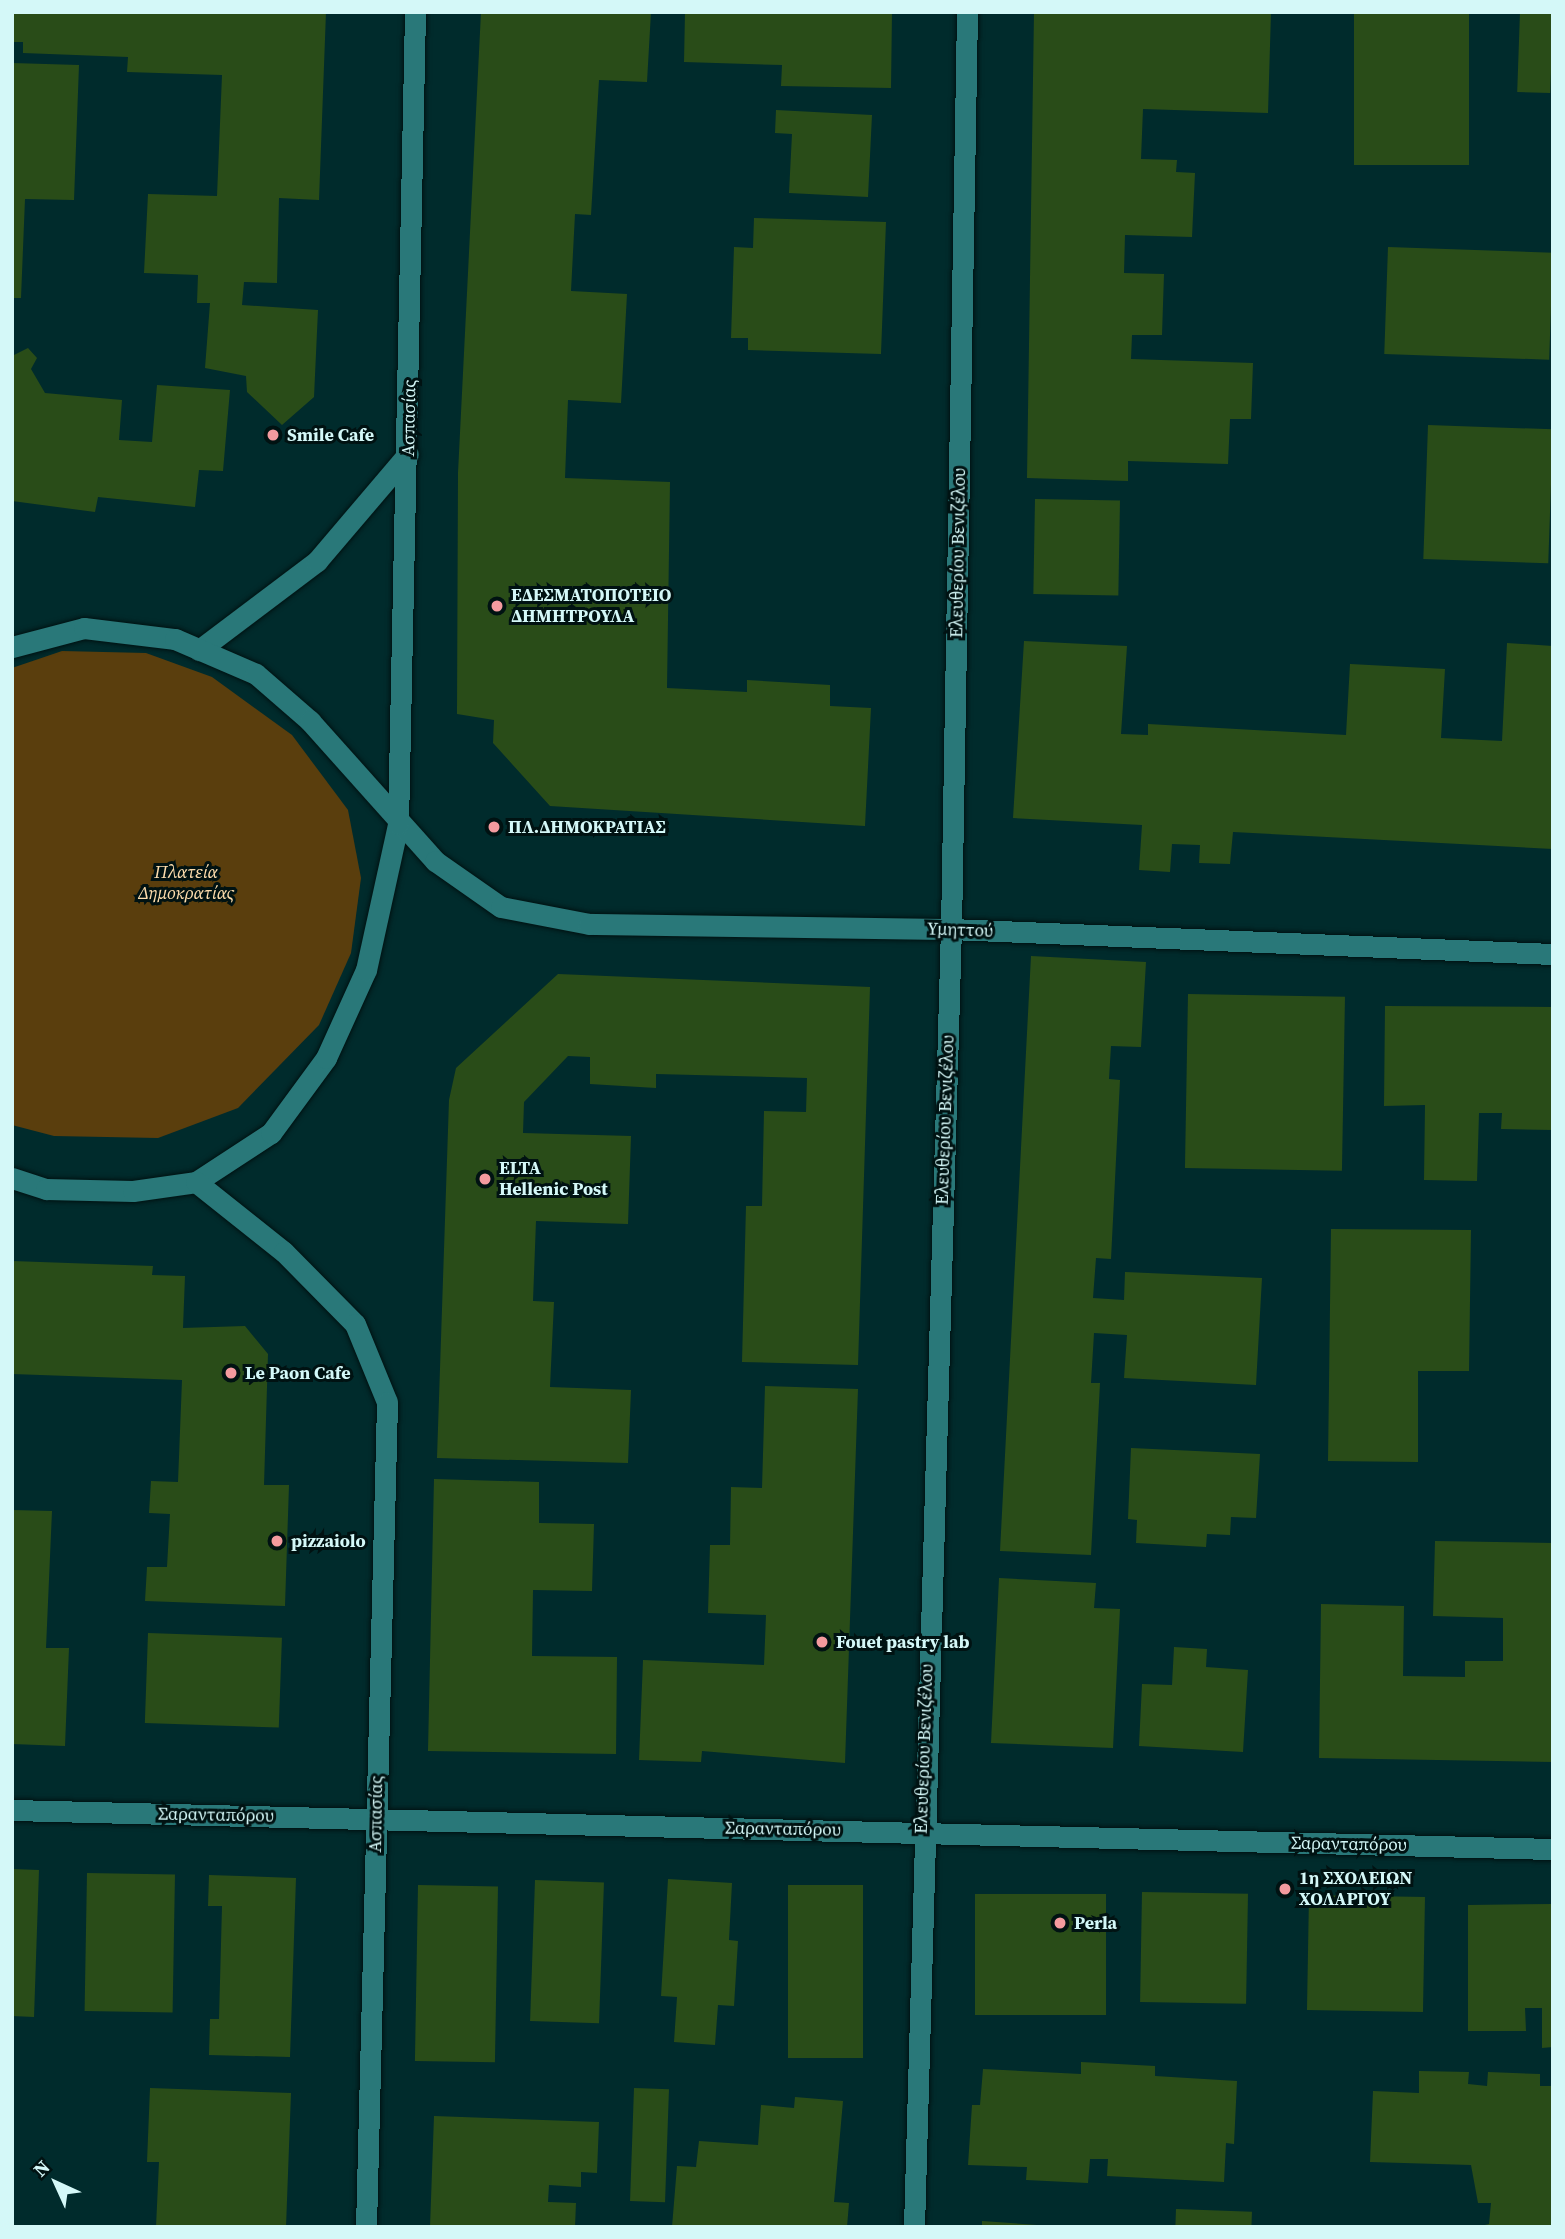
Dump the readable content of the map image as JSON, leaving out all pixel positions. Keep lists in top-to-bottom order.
{
  "streets": {
    "street": [
      "Ασπασίας",
      "Ελευθερίου Βενιζέλου",
      "Υμηττού",
      "Σαρανταπόρου"
    ]
  },
  "crossings": [
    ["Ασπασίας", "Υμηττού"],
    ["Ασπασίας", "Σαρανταπόρου"],
    ["Ελευθερίου Βενιζέλου", "Υμηττού"],
    ["Ελευθερίου Βενιζέλου", "Σαρανταπόρου"]
  ],
  "parks": ["Πλατεία Δημοκρατίας"],
  "places": [
    "Smile Cafe",
    "ΕΔΕΣΜΑΤΟΠΟΤΕΙΟ ΔΗΜΗΤΡΟΥΛΑ",
    "ΠΛ.ΔΗΜΟΚΡΑΤΙΑΣ",
    "ELTA Hellenic Post",
    "Le Paon Cafe",
    "pizzaiolo",
    "Fouet pastry lab",
    "1η ΣΧΟΛΕΙΩΝ ΧΟΛΑΡΓΟΥ",
    "Perla"
  ],
  "north": "top left"
}
